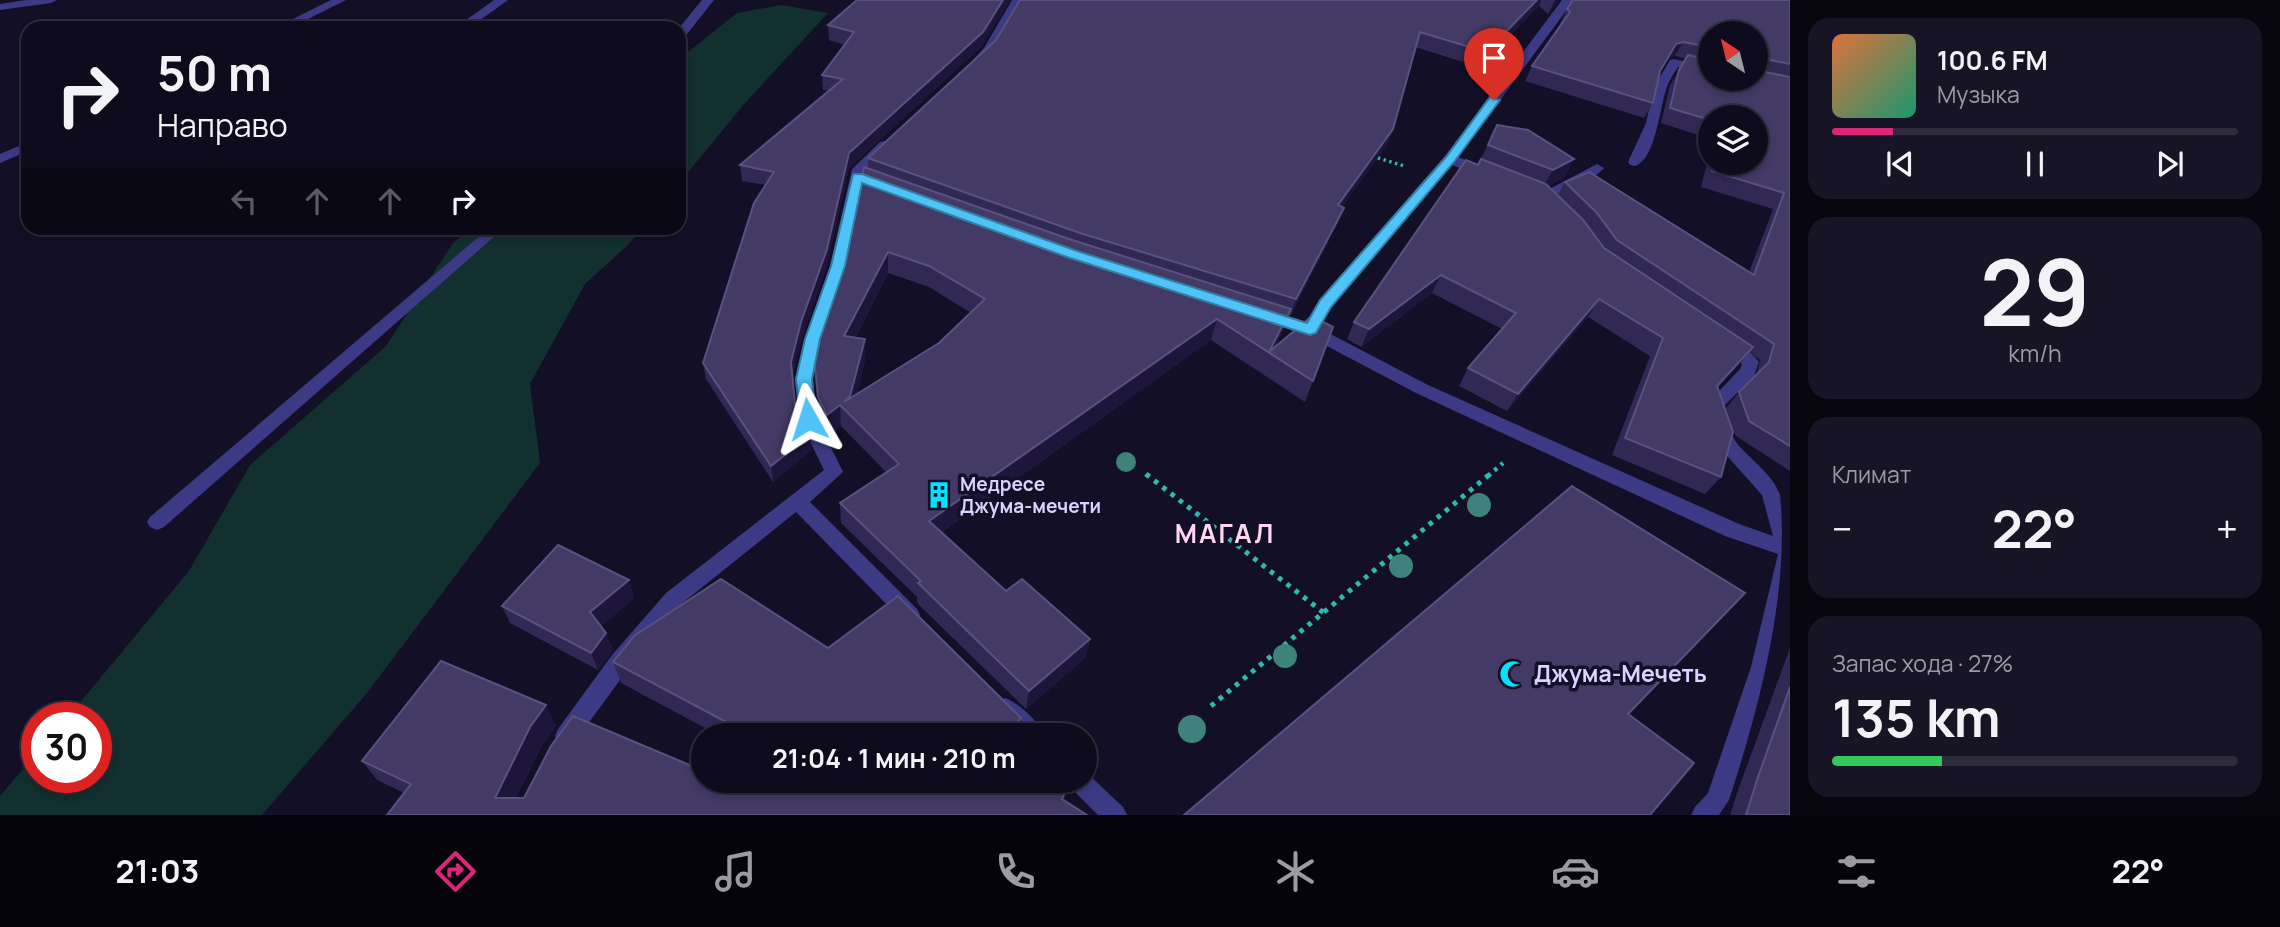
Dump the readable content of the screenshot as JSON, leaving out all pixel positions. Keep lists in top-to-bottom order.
{
  "districts": ["МАГАЛ"],
  "places": {
    "building": ["Медресе Джума-мечети"],
    "mosque": ["Джума-Мечеть"]
  },
  "north": "top left",
  "page": {
    "turn": ["50 m", "Направо"],
    "song": ["100.6 FM", "Музыка"],
    "tile": [
      ["29", "km/h"],
      "Климат",
      ["Запас хода · 27%", "135 km"]
    ],
    "heat": ["−", "22°", "+"],
    "limit": "30",
    "trip": "21:04 · 1 мин · 210 m",
    "tabs": ["21:03", "22°"]
  }
}
